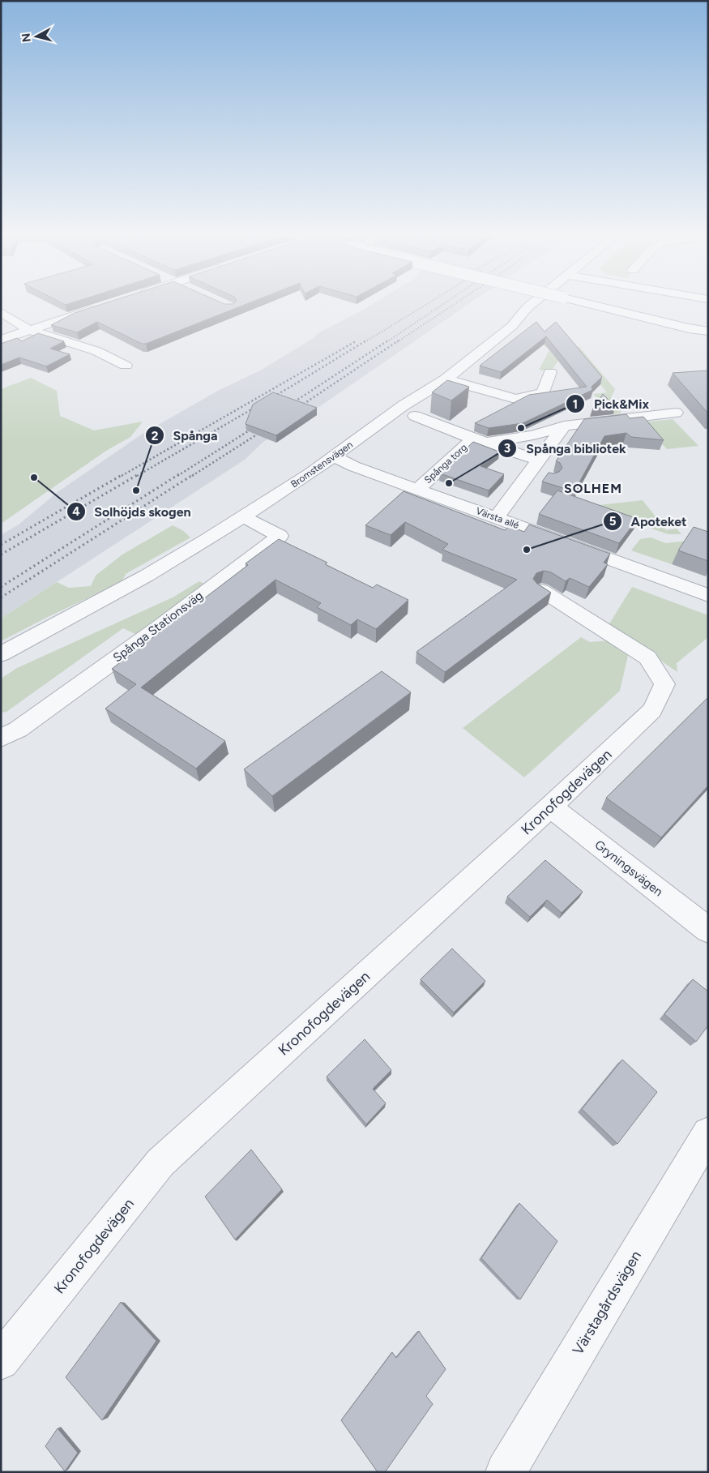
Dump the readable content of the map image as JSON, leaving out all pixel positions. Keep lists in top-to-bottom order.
{
  "streets": {
    "street": [
      "Spånga torg",
      "Bromstensvägen",
      "Värsta allé",
      "Spånga Stationsväg",
      "Kronofogdevägen",
      "Gryningsvägen",
      "Värstagårdsvägen"
    ]
  },
  "crossings": [
    ["Spånga torg", "Värsta allé"],
    ["Bromstensvägen", "Värsta allé"],
    ["Bromstensvägen", "Spånga Stationsväg"],
    ["Kronofogdevägen", "Gryningsvägen"]
  ],
  "districts": ["SOLHEM"],
  "places": [
    "Pick&Mix",
    "Solhöjds skogen",
    "Spånga bibliotek",
    "Spånga",
    "Apoteket"
  ],
  "north": "left"
}
